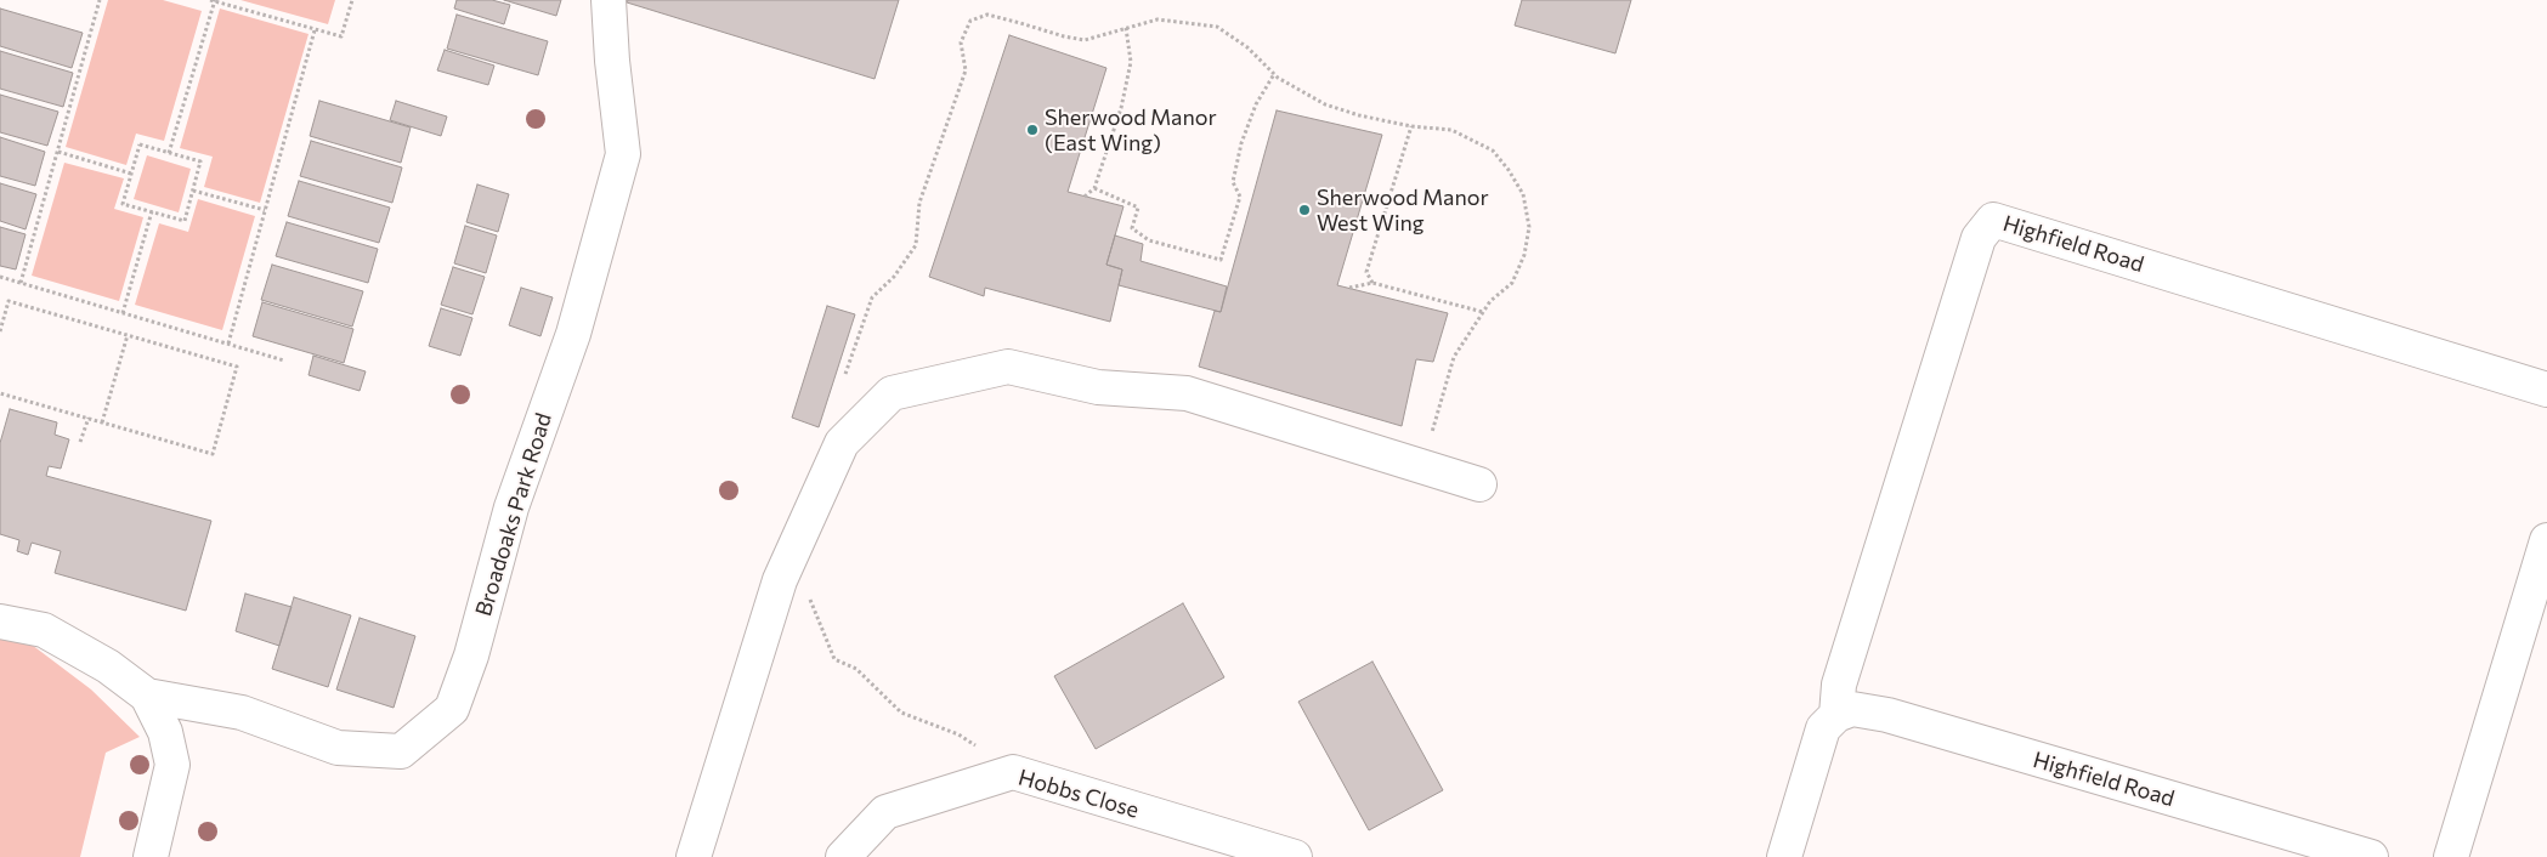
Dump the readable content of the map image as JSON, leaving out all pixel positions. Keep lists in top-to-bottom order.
{
  "streets": {
    "street": ["Highfield Road", "Broadoaks Park Road", "Hobbs Close"]
  },
  "places": ["Sherwood Manor (East Wing)", "Sherwood Manor West Wing"]
}
